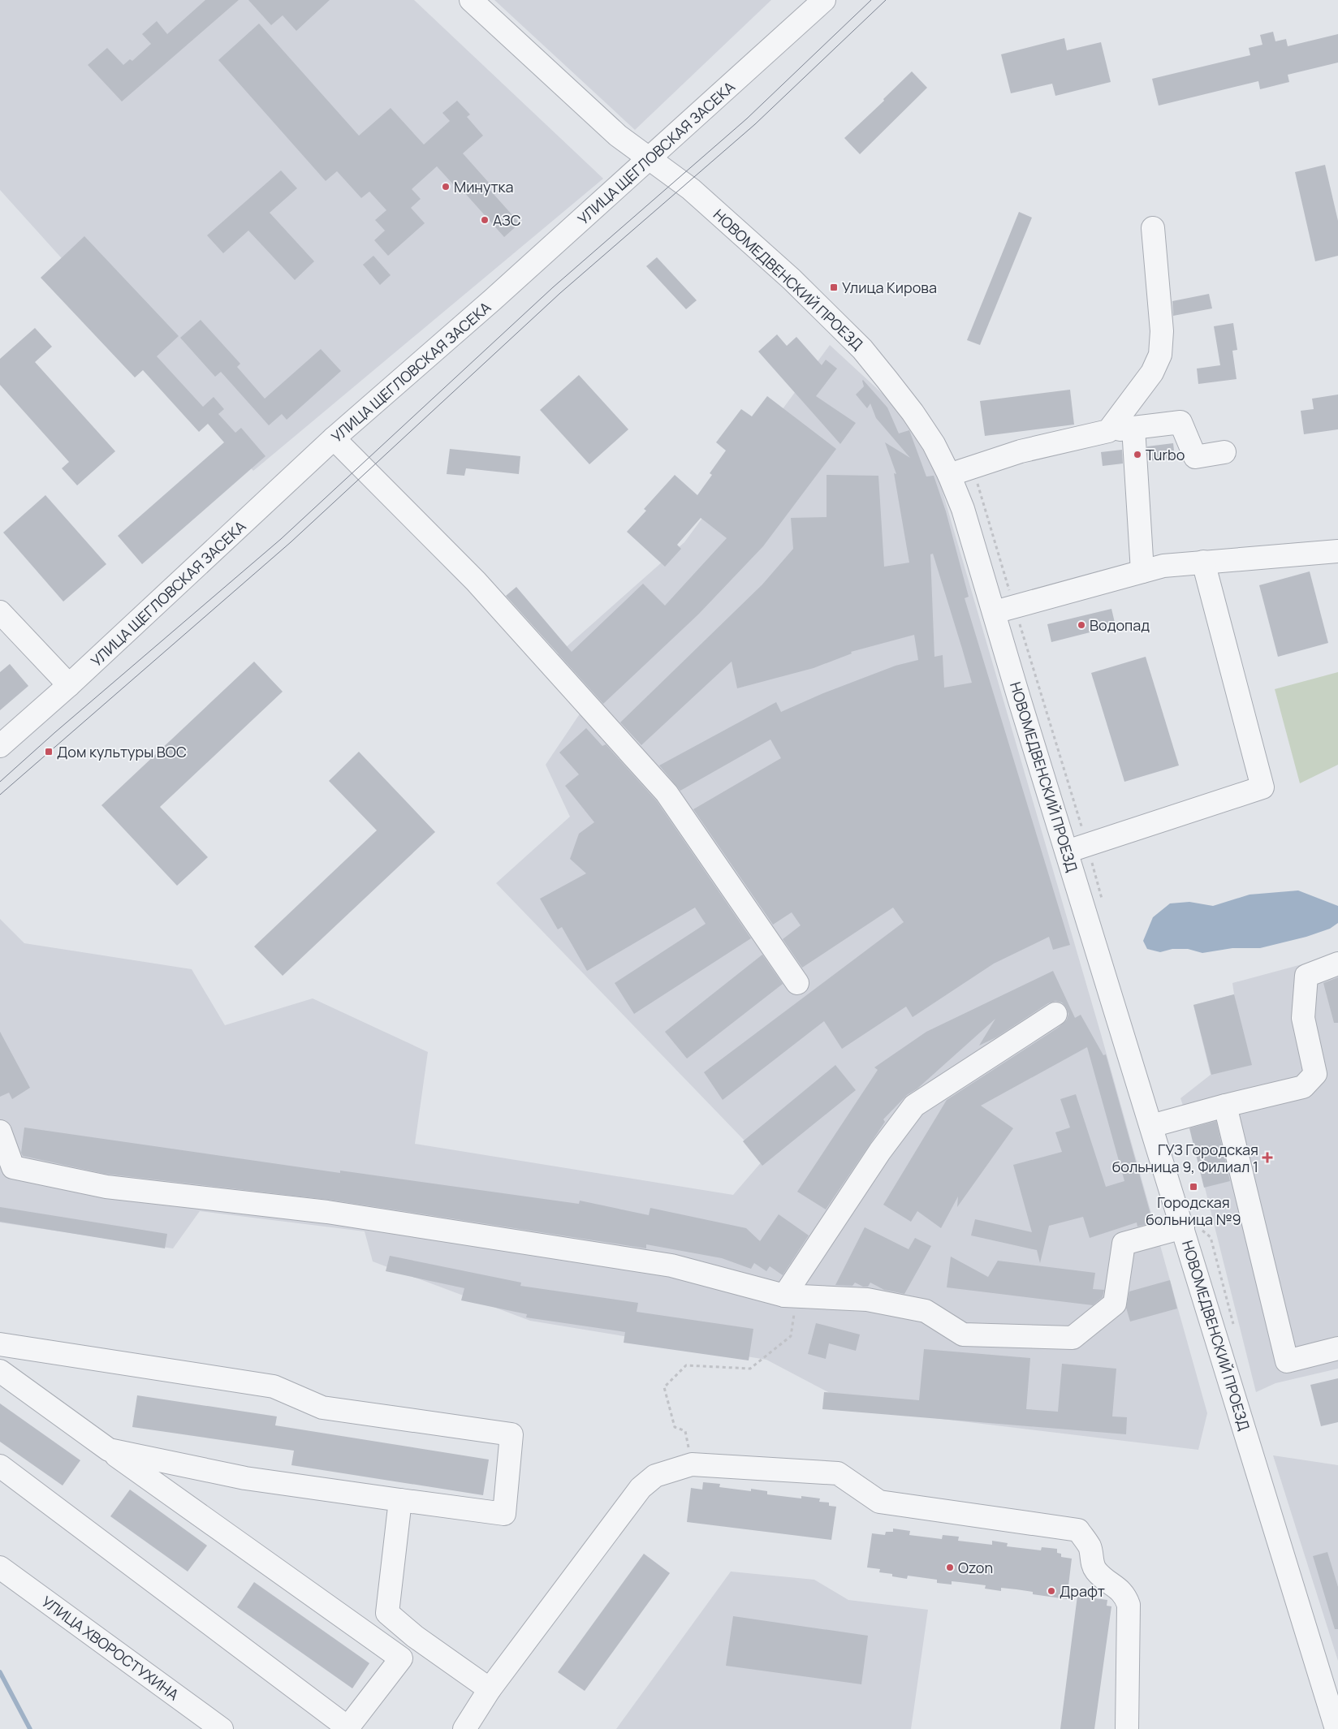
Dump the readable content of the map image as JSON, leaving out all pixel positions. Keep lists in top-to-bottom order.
{
  "streets": {
    "street": ["УЛИЦА ЩЕГЛОВСКАЯ ЗАСЕКА", "НОВОМЕДВЕНСКИЙ ПРОЕЗД", "УЛИЦА ХВОРОСТУХИНА"]
  },
  "crossings": [
    ["УЛИЦА ЩЕГЛОВСКАЯ ЗАСЕКА", "НОВОМЕДВЕНСКИЙ ПРОЕЗД"]
  ],
  "places": {
    "other": [
      "Минутка",
      "АЗС",
      "Turbo",
      "Водопад",
      "Ozon",
      "Драфт"
    ],
    "transit": ["Улица Кирова", "Дом культуры ВОС", "Городская больница №9"],
    "health": ["ГУЗ Городская больница 9, Филиал 1"]
  }
}
